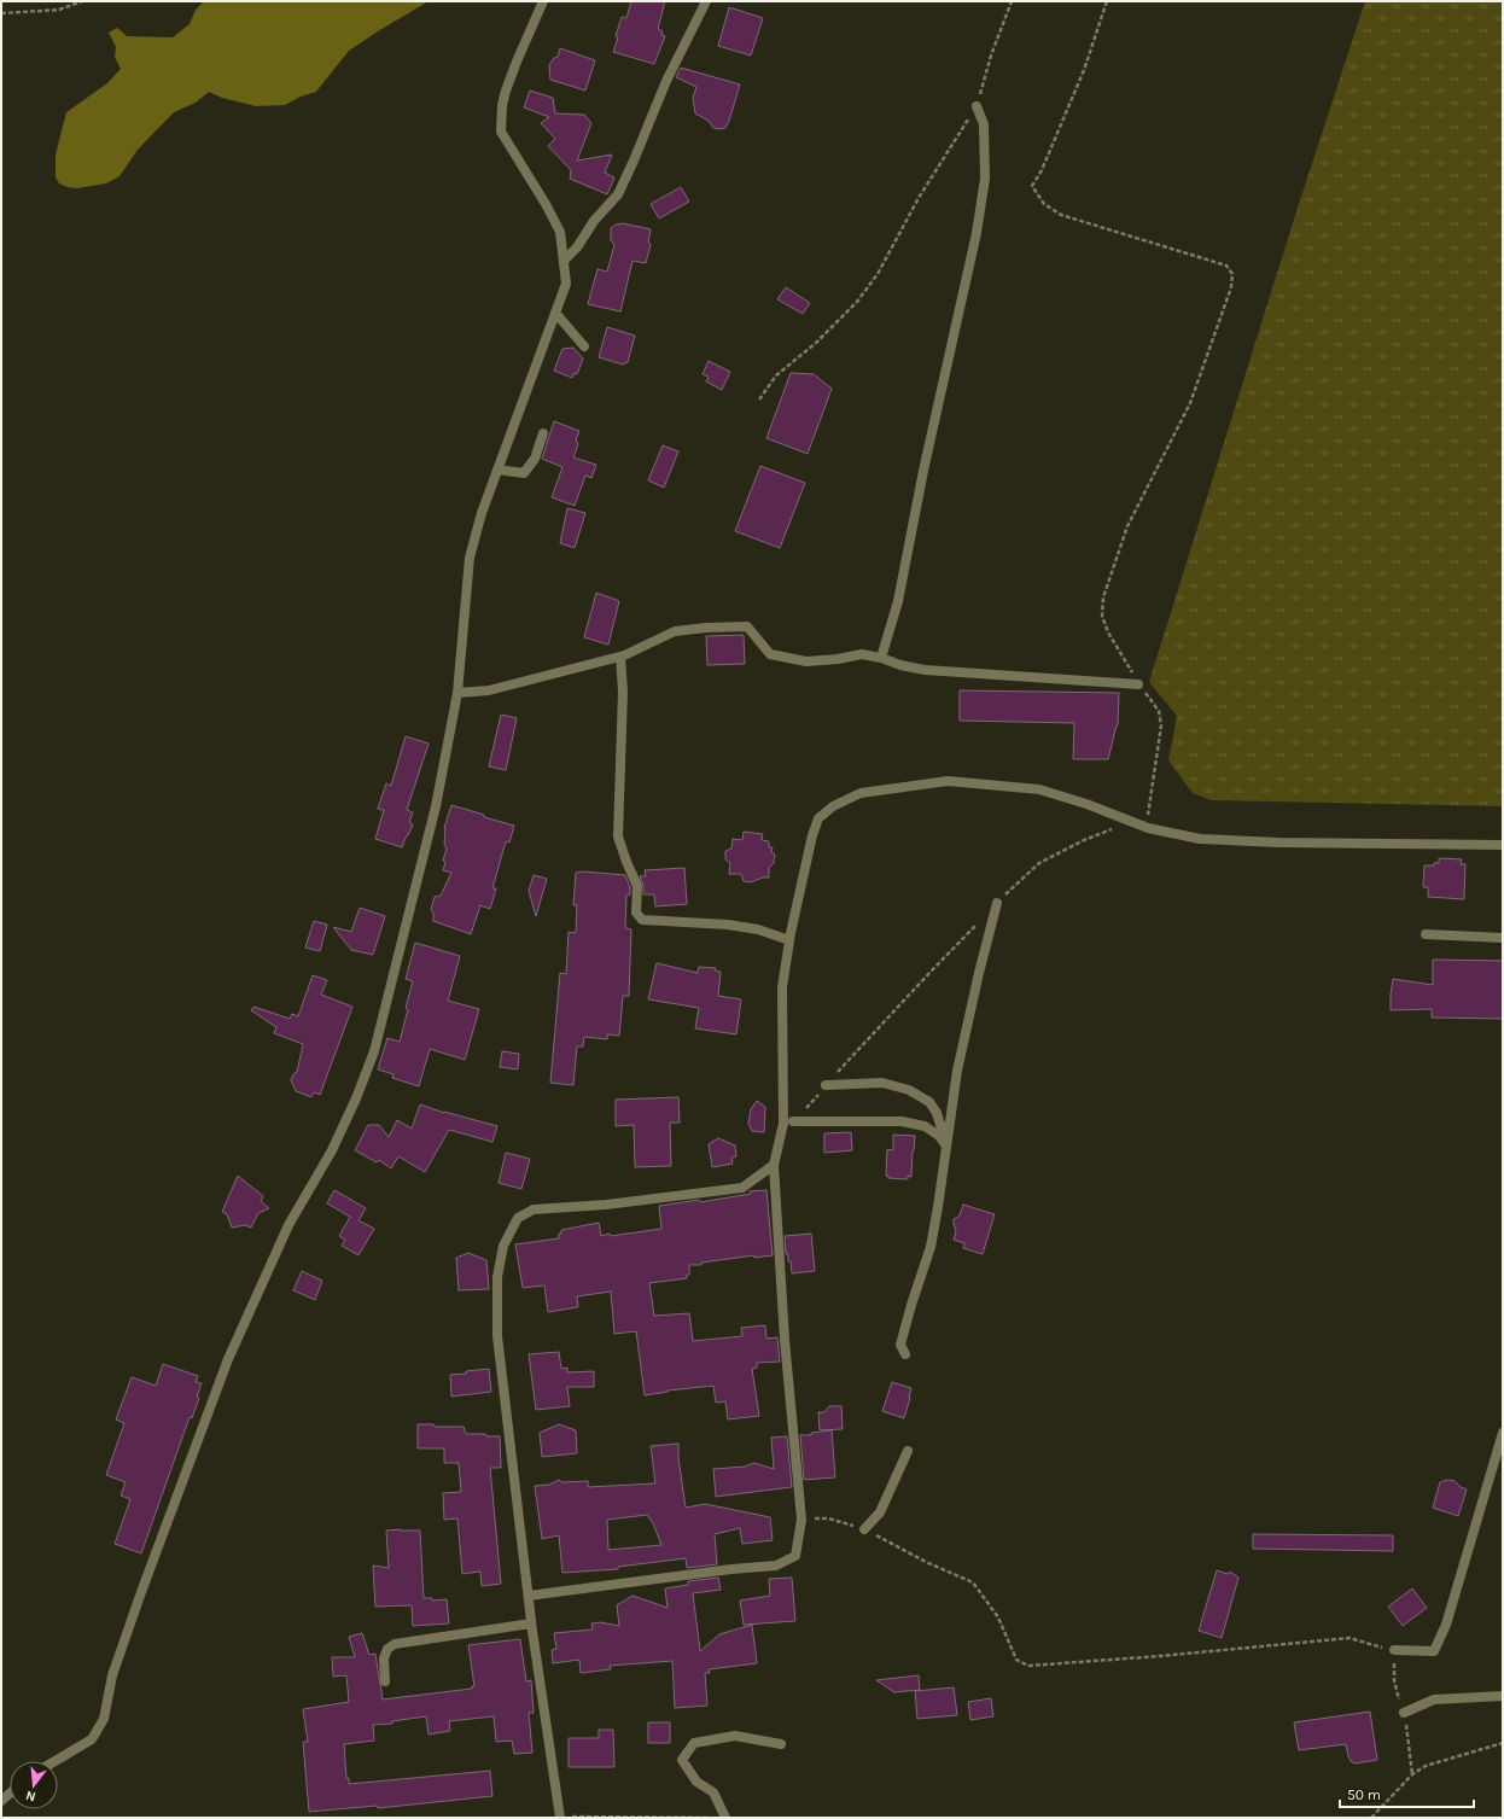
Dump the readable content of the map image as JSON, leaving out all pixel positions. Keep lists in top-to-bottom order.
{
  "scale_bar": "50 m",
  "north": "bottom"
}
